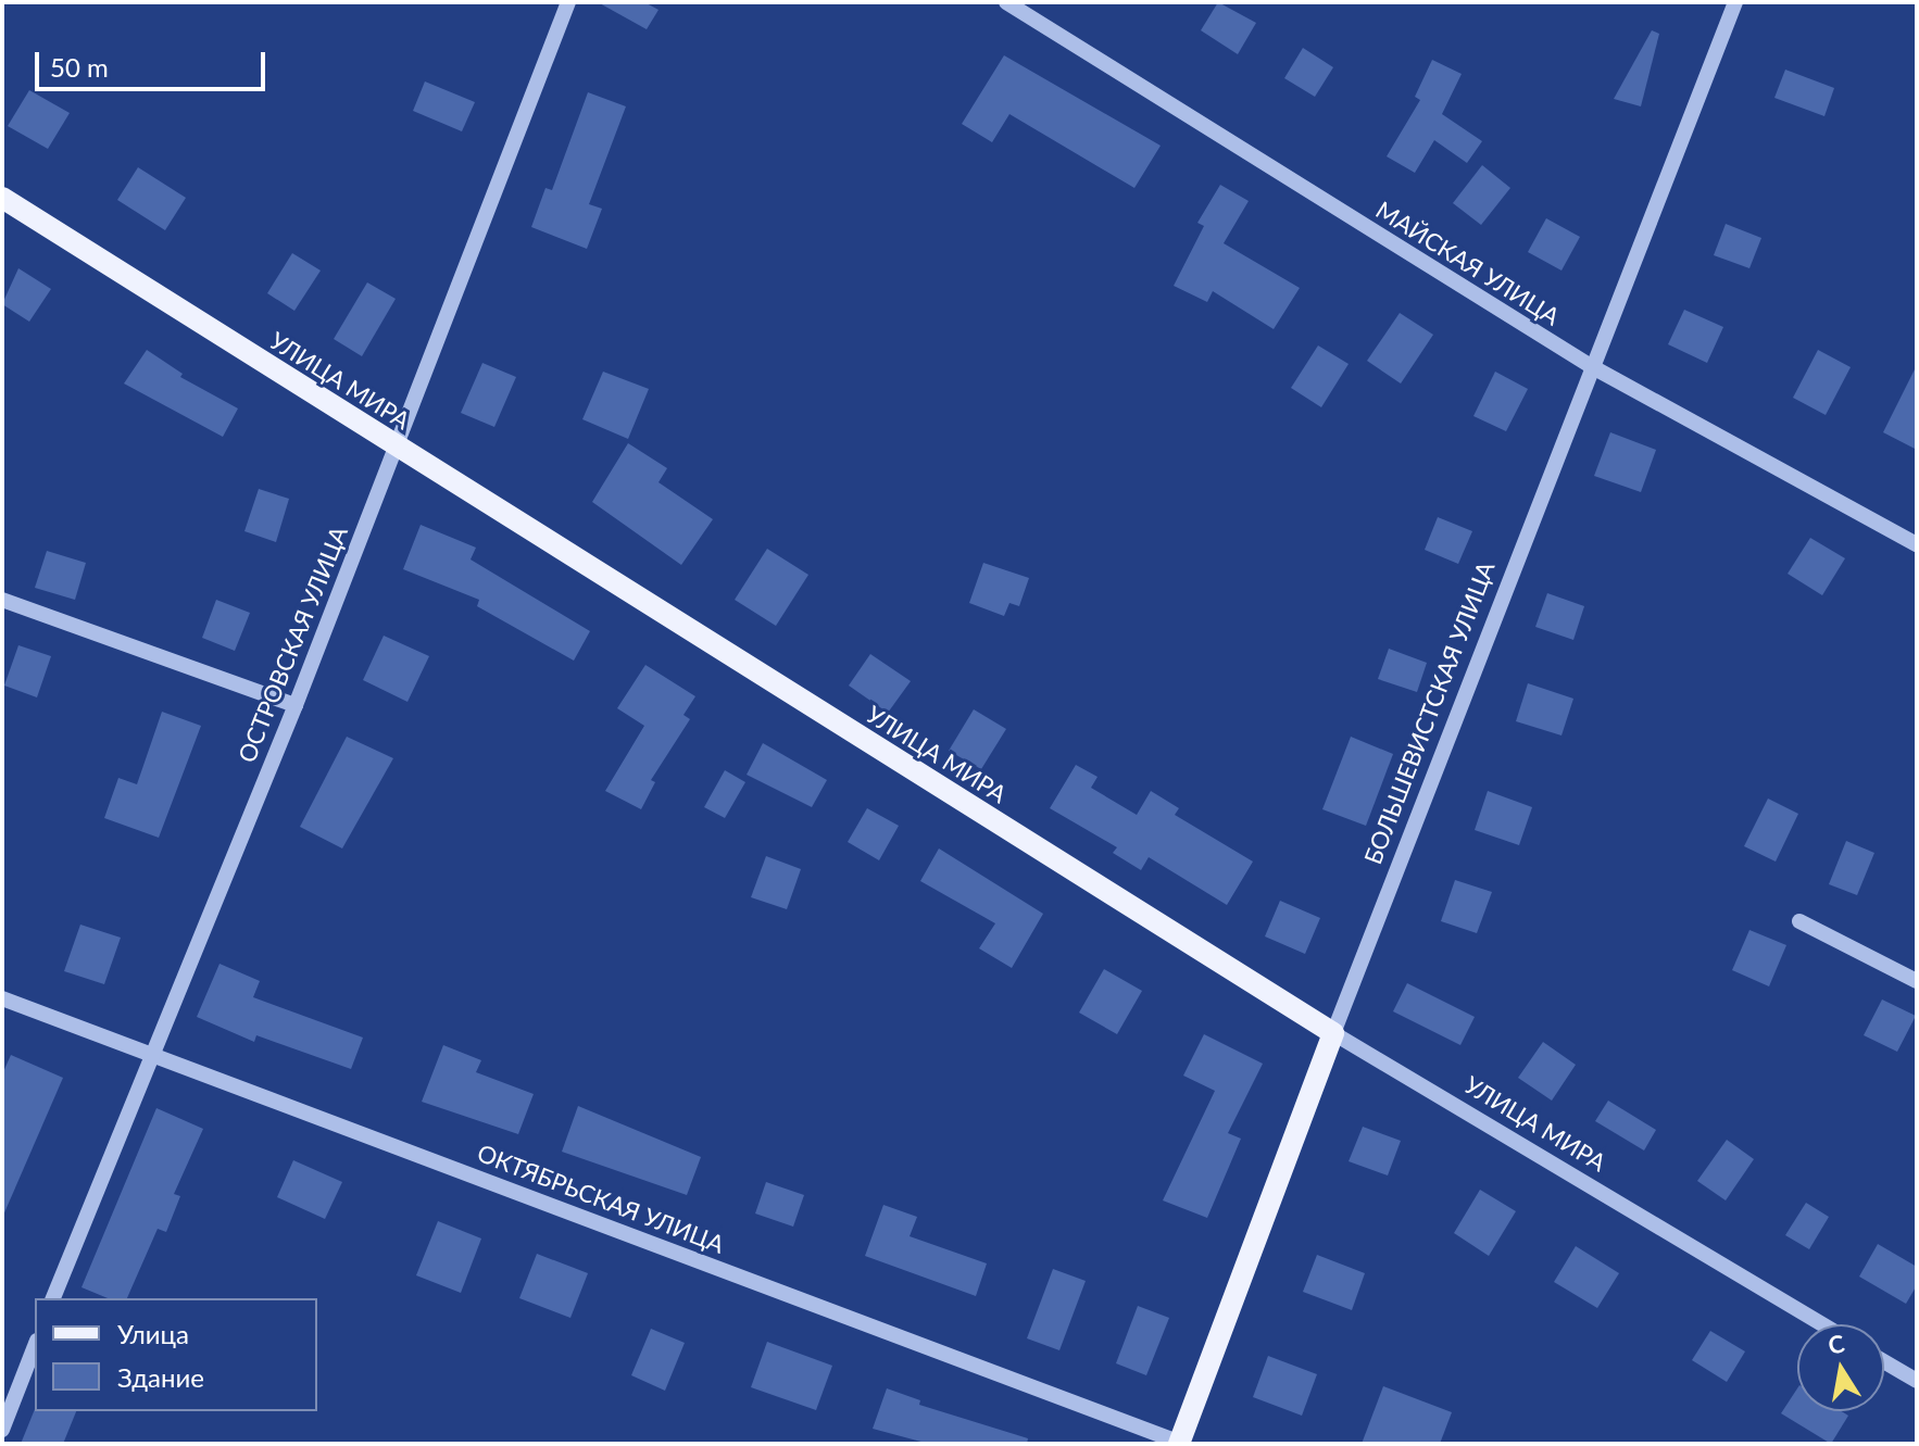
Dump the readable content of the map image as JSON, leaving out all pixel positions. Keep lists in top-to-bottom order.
{
  "streets": {
    "main road": ["УЛИЦА МИРА", "БОЛЬШЕВИСТСКАЯ УЛИЦА"],
    "street": ["МАЙСКАЯ УЛИЦА", "ОСТРОВСКАЯ УЛИЦА", "ОКТЯБРЬСКАЯ УЛИЦА"]
  },
  "crossings": [
    ["МАЙСКАЯ УЛИЦА", "БОЛЬШЕВИСТСКАЯ УЛИЦА"],
    ["УЛИЦА МИРА", "ОСТРОВСКАЯ УЛИЦА"],
    ["УЛИЦА МИРА", "БОЛЬШЕВИСТСКАЯ УЛИЦА"],
    ["ОСТРОВСКАЯ УЛИЦА", "ОКТЯБРЬСКАЯ УЛИЦА"],
    ["БОЛЬШЕВИСТСКАЯ УЛИЦА", "ОКТЯБРЬСКАЯ УЛИЦА"]
  ],
  "legend": ["Улица", "Здание"],
  "scale_bar": "50 m",
  "north": "top"
}
